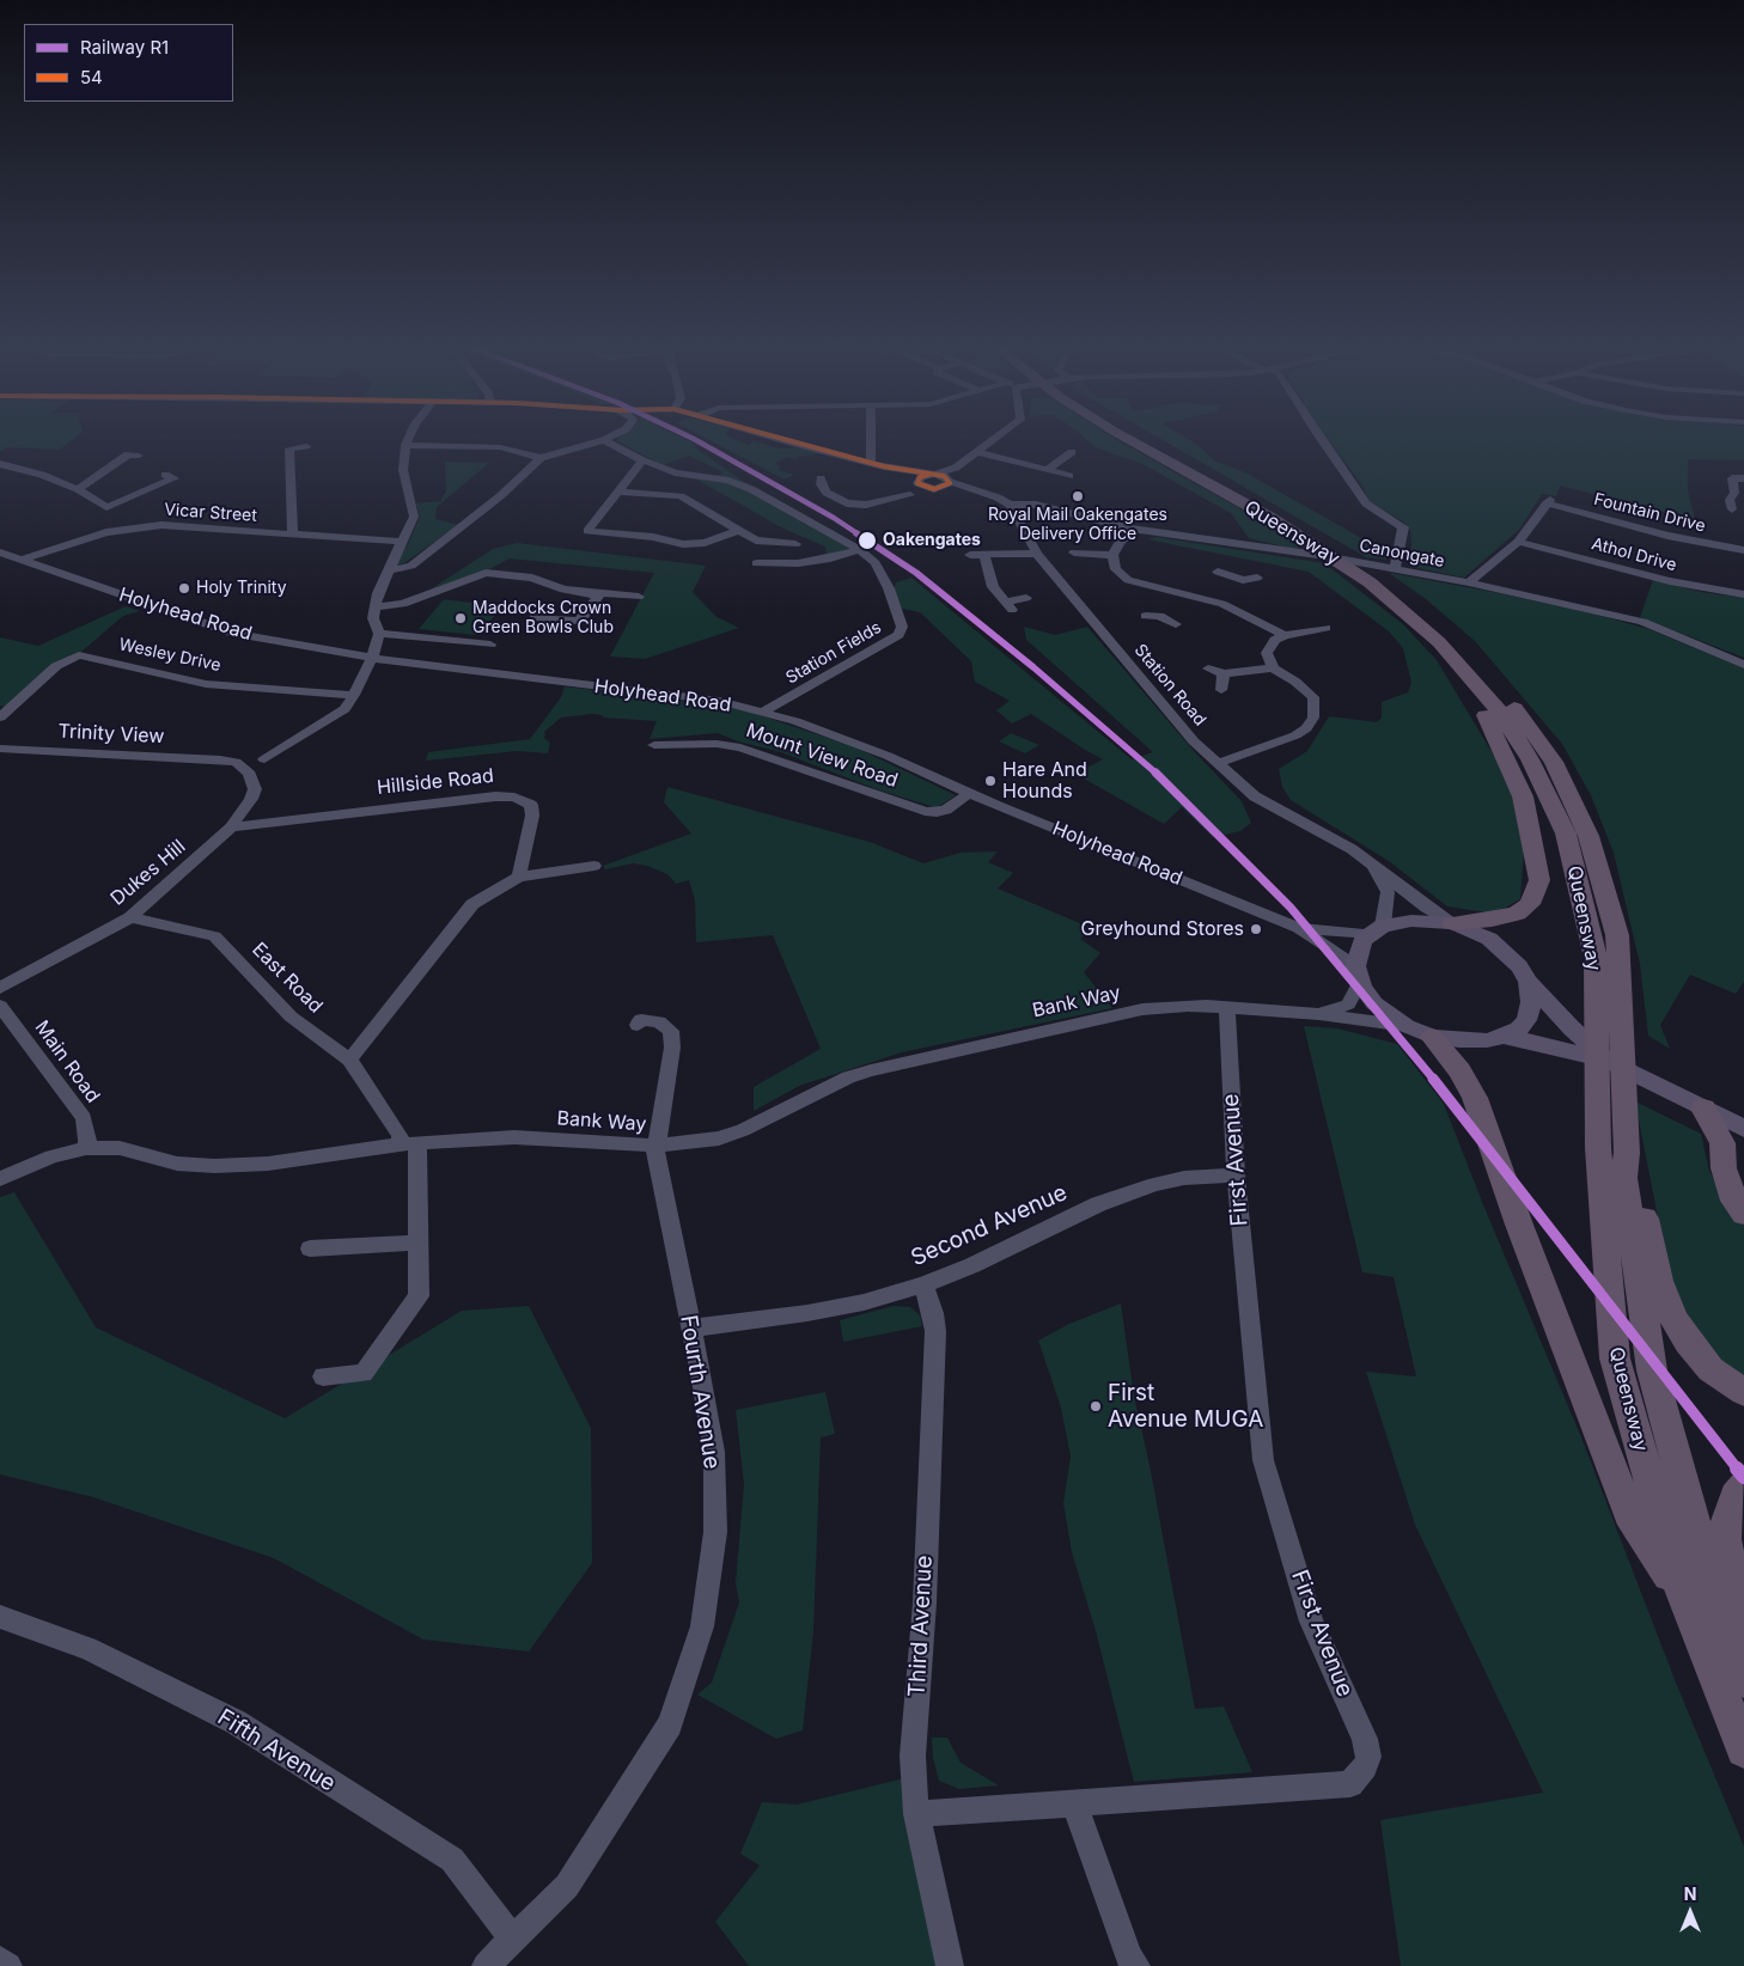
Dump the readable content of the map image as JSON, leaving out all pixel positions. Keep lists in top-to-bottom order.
{
  "streets": {
    "highway": ["Queensway"],
    "street": [
      "Vicar Street",
      "Fountain Drive",
      "Canongate",
      "Athol Drive",
      "Holyhead Road",
      "Station Fields",
      "Wesley Drive",
      "Station Road",
      "Trinity View",
      "Mount View Road",
      "Hillside Road",
      "Dukes Hill",
      "East Road",
      "Bank Way",
      "Main Road",
      "First Avenue",
      "Second Avenue",
      "Fourth Avenue",
      "Third Avenue",
      "Fifth Avenue"
    ]
  },
  "crossings": [
    ["Vicar Street", "Holyhead Road"],
    ["Fountain Drive", "Athol Drive"],
    ["Canongate", "Station Road"],
    ["Holyhead Road", "Station Fields"],
    ["Holyhead Road", "Mount View Road"],
    ["Station Road", "Bank Way"],
    ["Trinity View", "Dukes Hill"],
    ["Hillside Road", "Dukes Hill"],
    ["Dukes Hill", "East Road"],
    ["East Road", "Bank Way"],
    ["Bank Way", "Main Road"],
    ["Bank Way", "First Avenue"],
    ["Bank Way", "Fourth Avenue"],
    ["First Avenue", "Second Avenue"],
    ["First Avenue", "Third Avenue"],
    ["Second Avenue", "Fourth Avenue"],
    ["Second Avenue", "Third Avenue"],
    ["Fourth Avenue", "Fifth Avenue"]
  ],
  "places": [
    "Royal Mail Oakengates Delivery Office",
    "Oakengates",
    "Holy Trinity",
    "Maddocks Crown Green Bowls Club",
    "Hare And Hounds",
    "Greyhound Stores",
    "First Avenue MUGA"
  ],
  "lines": ["rail line R1", "transit line 54"],
  "legend": ["Railway R1", "54"],
  "north": "top"
}
